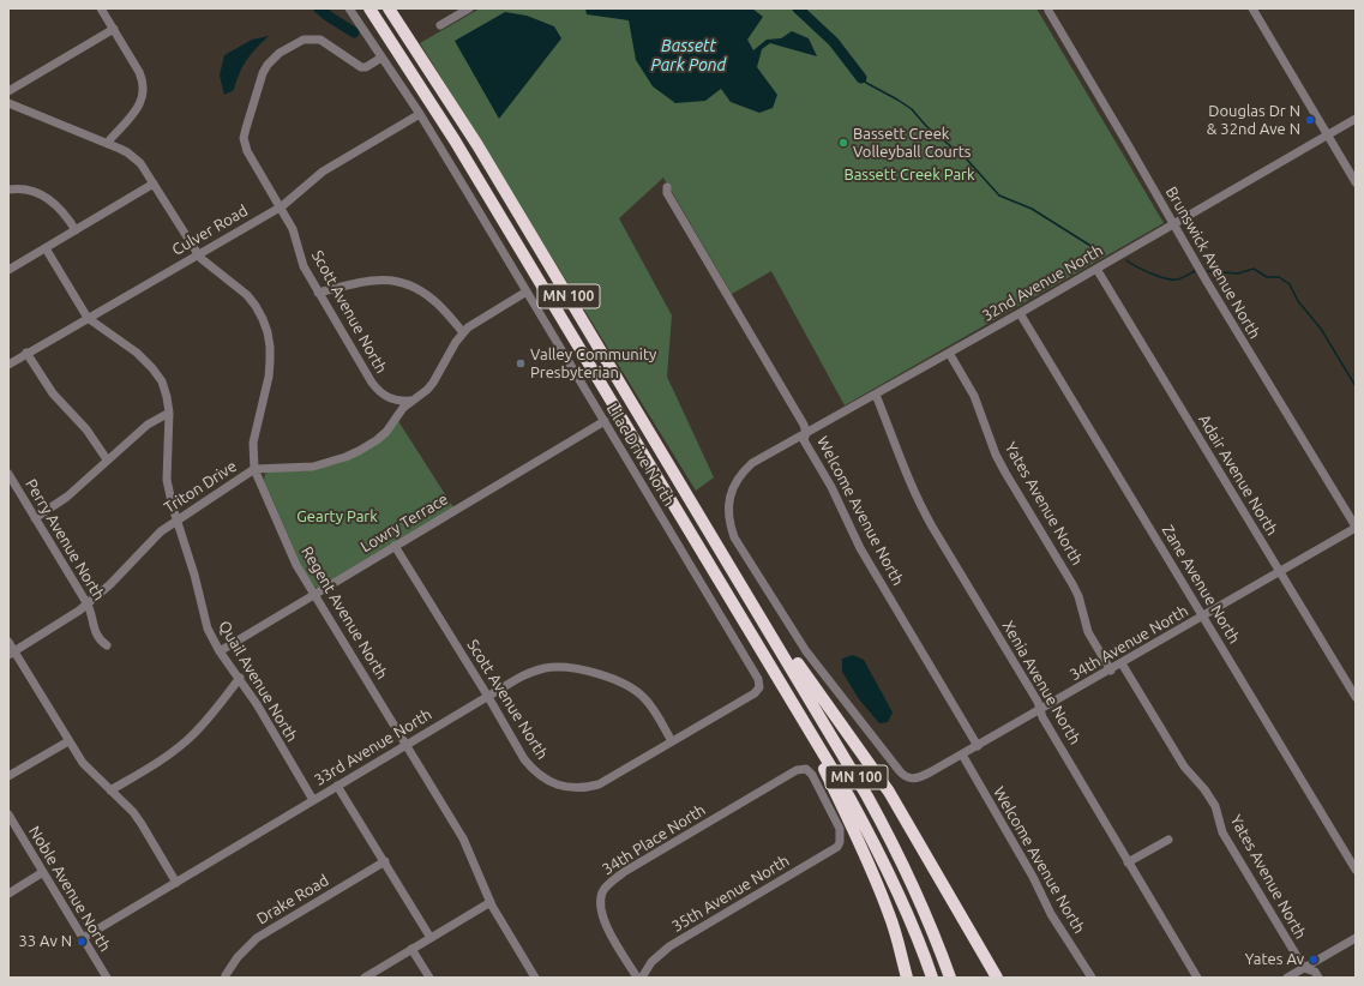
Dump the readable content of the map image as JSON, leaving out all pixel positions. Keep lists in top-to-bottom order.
{
  "streets": {
    "highway": ["MN 100"],
    "street": [
      "Culver Road",
      "Brunswick Avenue North",
      "32nd Avenue North",
      "Scott Avenue North",
      "Lilac Drive North",
      "Adair Avenue North",
      "Triton Drive",
      "Yates Avenue North",
      "Welcome Avenue North",
      "Lowry Terrace",
      "Perry Avenue North",
      "Zane Avenue North",
      "Regent Avenue North",
      "34th Avenue North",
      "Quail Avenue North",
      "Xenia Avenue North",
      "33rd Avenue North",
      "34th Place North",
      "Noble Avenue North",
      "35th Avenue North",
      "Drake Road"
    ]
  },
  "crossings": [
    ["Culver Road", "Scott Avenue North"],
    ["Culver Road", "Lilac Drive North"],
    ["Culver Road", "Regent Avenue North"],
    ["Culver Road", "Quail Avenue North"],
    ["Brunswick Avenue North", "32nd Avenue North"],
    ["Brunswick Avenue North", "34th Avenue North"],
    ["32nd Avenue North", "Adair Avenue North"],
    ["32nd Avenue North", "Yates Avenue North"],
    ["32nd Avenue North", "Welcome Avenue North"],
    ["32nd Avenue North", "Zane Avenue North"],
    ["32nd Avenue North", "34th Avenue North"],
    ["32nd Avenue North", "Xenia Avenue North"],
    ["Scott Avenue North", "Lilac Drive North"],
    ["Scott Avenue North", "Triton Drive"],
    ["Scott Avenue North", "Lowry Terrace"],
    ["Scott Avenue North", "33rd Avenue North"],
    ["Lilac Drive North", "Triton Drive"],
    ["Lilac Drive North", "Lowry Terrace"],
    ["Adair Avenue North", "34th Avenue North"],
    ["Triton Drive", "Perry Avenue North"],
    ["Triton Drive", "Regent Avenue North"],
    ["Triton Drive", "Quail Avenue North"],
    ["Yates Avenue North", "34th Avenue North"],
    ["Welcome Avenue North", "34th Avenue North"],
    ["Lowry Terrace", "Regent Avenue North"],
    ["Lowry Terrace", "Quail Avenue North"],
    ["Zane Avenue North", "34th Avenue North"],
    ["Regent Avenue North", "33rd Avenue North"],
    ["34th Avenue North", "Xenia Avenue North"],
    ["Quail Avenue North", "33rd Avenue North"],
    ["33rd Avenue North", "Noble Avenue North"],
    ["34th Place North", "35th Avenue North"]
  ],
  "water": ["Bassett Park Pond"],
  "parks": ["Bassett Creek Park", "Gearty Park"],
  "places": [
    "Douglas Dr N & 32nd Ave N",
    "Bassett Creek Volleyball Courts",
    "Valley Community Presbyterian",
    "33 Av N",
    "Yates Av"
  ]
}
